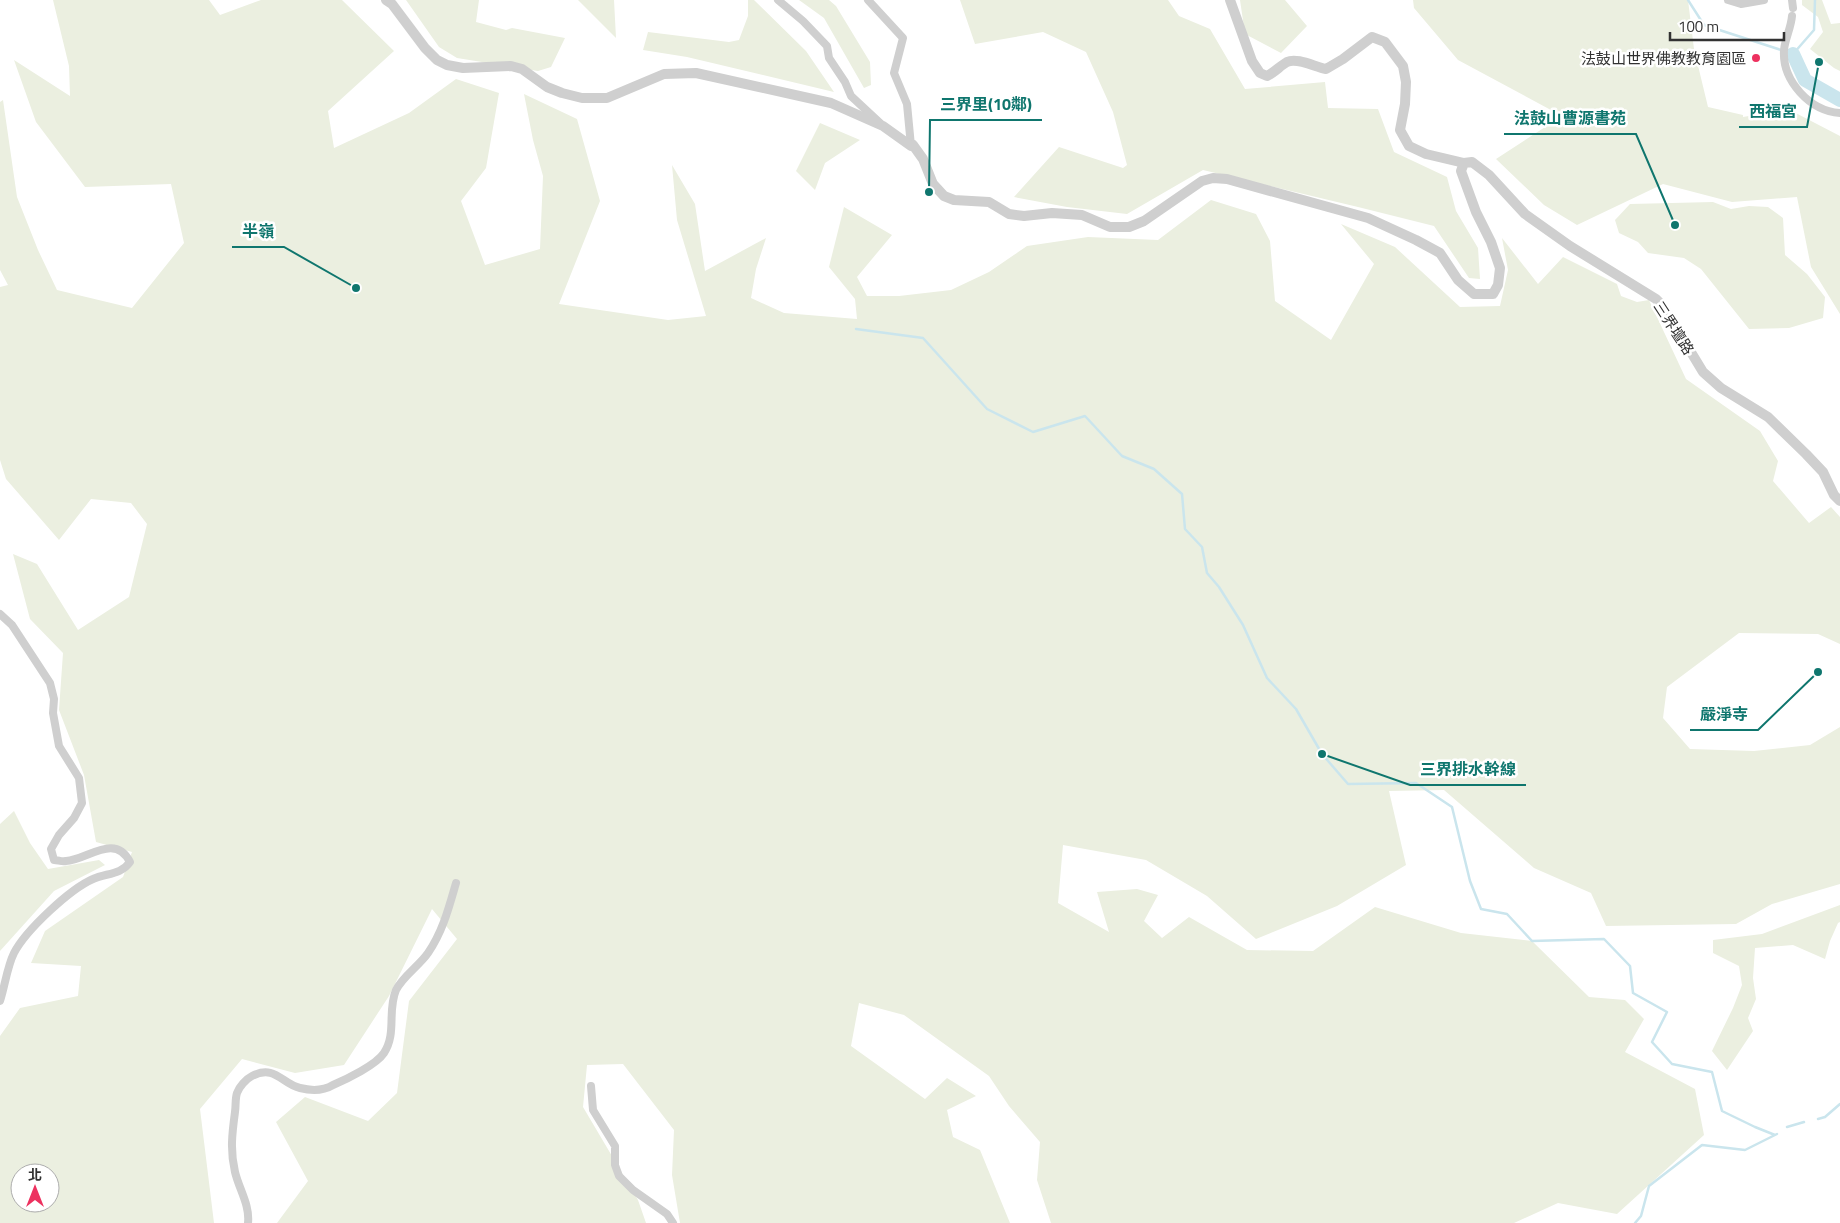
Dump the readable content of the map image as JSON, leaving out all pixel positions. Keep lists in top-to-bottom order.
{
  "streets": {
    "street": ["三界壇路"]
  },
  "places": [
    "法鼓山世界佛教教育園區",
    "西福宮",
    "三界里(10鄰)",
    "法鼓山曹源書苑",
    "半嶺",
    "嚴淨寺",
    "三界排水幹線"
  ],
  "scale_bar": "100 m",
  "north": "top"
}
